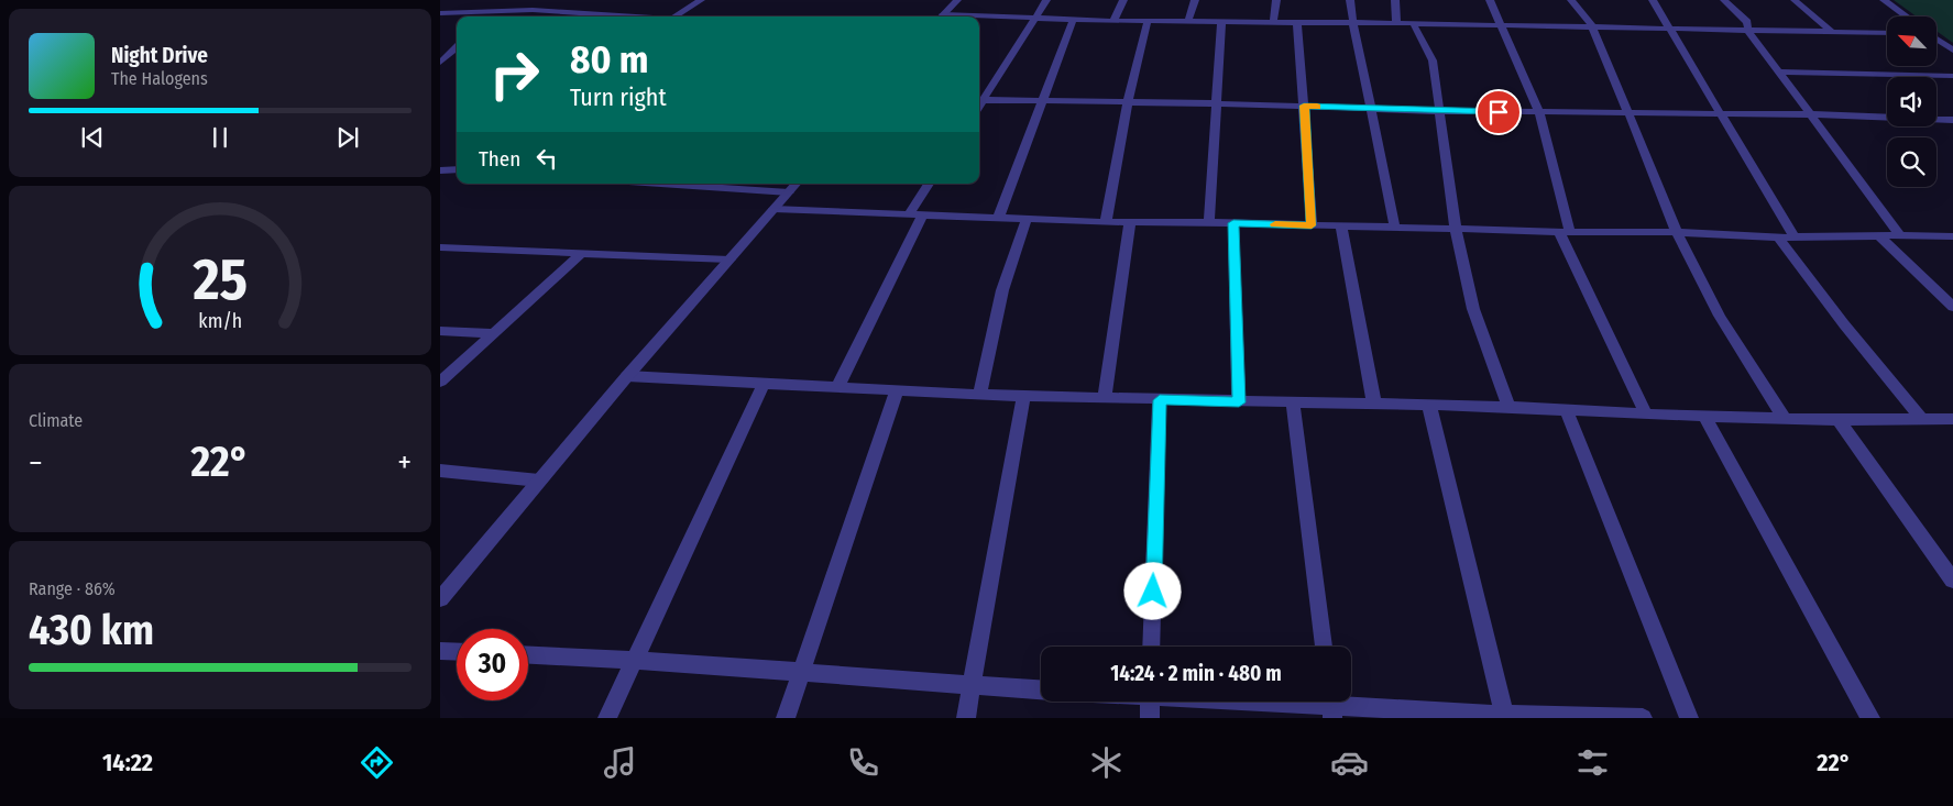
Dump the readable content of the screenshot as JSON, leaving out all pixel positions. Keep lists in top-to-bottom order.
{
  "north": "top left",
  "page": {
    "turn": ["80 m", "Turn right"],
    "song": ["Night Drive", "The Halogens"],
    "then": "Then",
    "tile": [
      "Climate",
      ["Range · 86%", "430 km"]
    ],
    "heat": ["−", "22°", "+"],
    "limit": "30",
    "trip": "14:24 · 2 min · 480 m",
    "tabs": ["14:22", "22°"],
    "gauge": ["25", "km/h"]
  }
}
